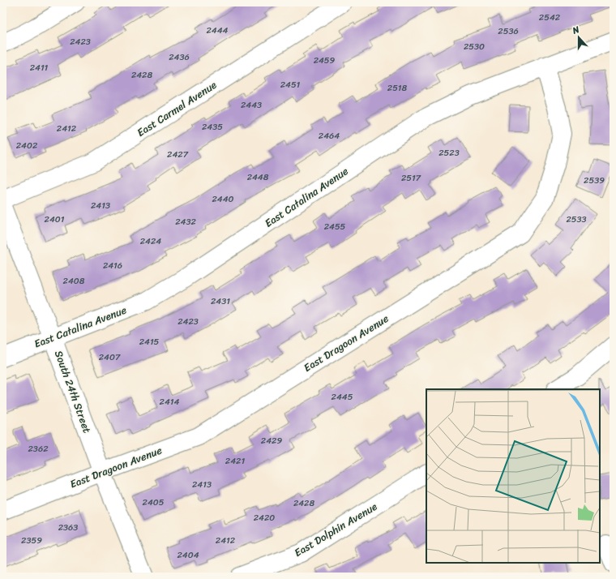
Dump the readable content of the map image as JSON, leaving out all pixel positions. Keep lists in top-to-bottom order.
{
  "streets": {
    "street": [
      "East Carmel Avenue",
      "East Catalina Avenue",
      "East Dragoon Avenue",
      "South 24th Street",
      "East Dolphin Avenue"
    ]
  },
  "crossings": [
    ["East Catalina Avenue", "East Dragoon Avenue"],
    ["East Catalina Avenue", "South 24th Street"],
    ["East Dragoon Avenue", "South 24th Street"]
  ],
  "house_numbers": [
    "2542",
    "2444",
    "2536",
    "2423",
    "2530",
    "2436",
    "2459",
    "2411",
    "2428",
    "2451",
    "2518",
    "2443",
    "2435",
    "2412",
    "2464",
    "2402",
    "2523",
    "2427",
    "2448",
    "2517",
    "2539",
    "2440",
    "2413",
    "2401",
    "2533",
    "2432",
    "2455",
    "2424",
    "2416",
    "2408",
    "2431",
    "2423",
    "2415",
    "2407",
    "2445",
    "2414",
    "2429",
    "2362",
    "2421",
    "2413",
    "2405",
    "2428",
    "2420",
    "2363",
    "2359",
    "2412",
    "2404"
  ],
  "north": "top"
}
